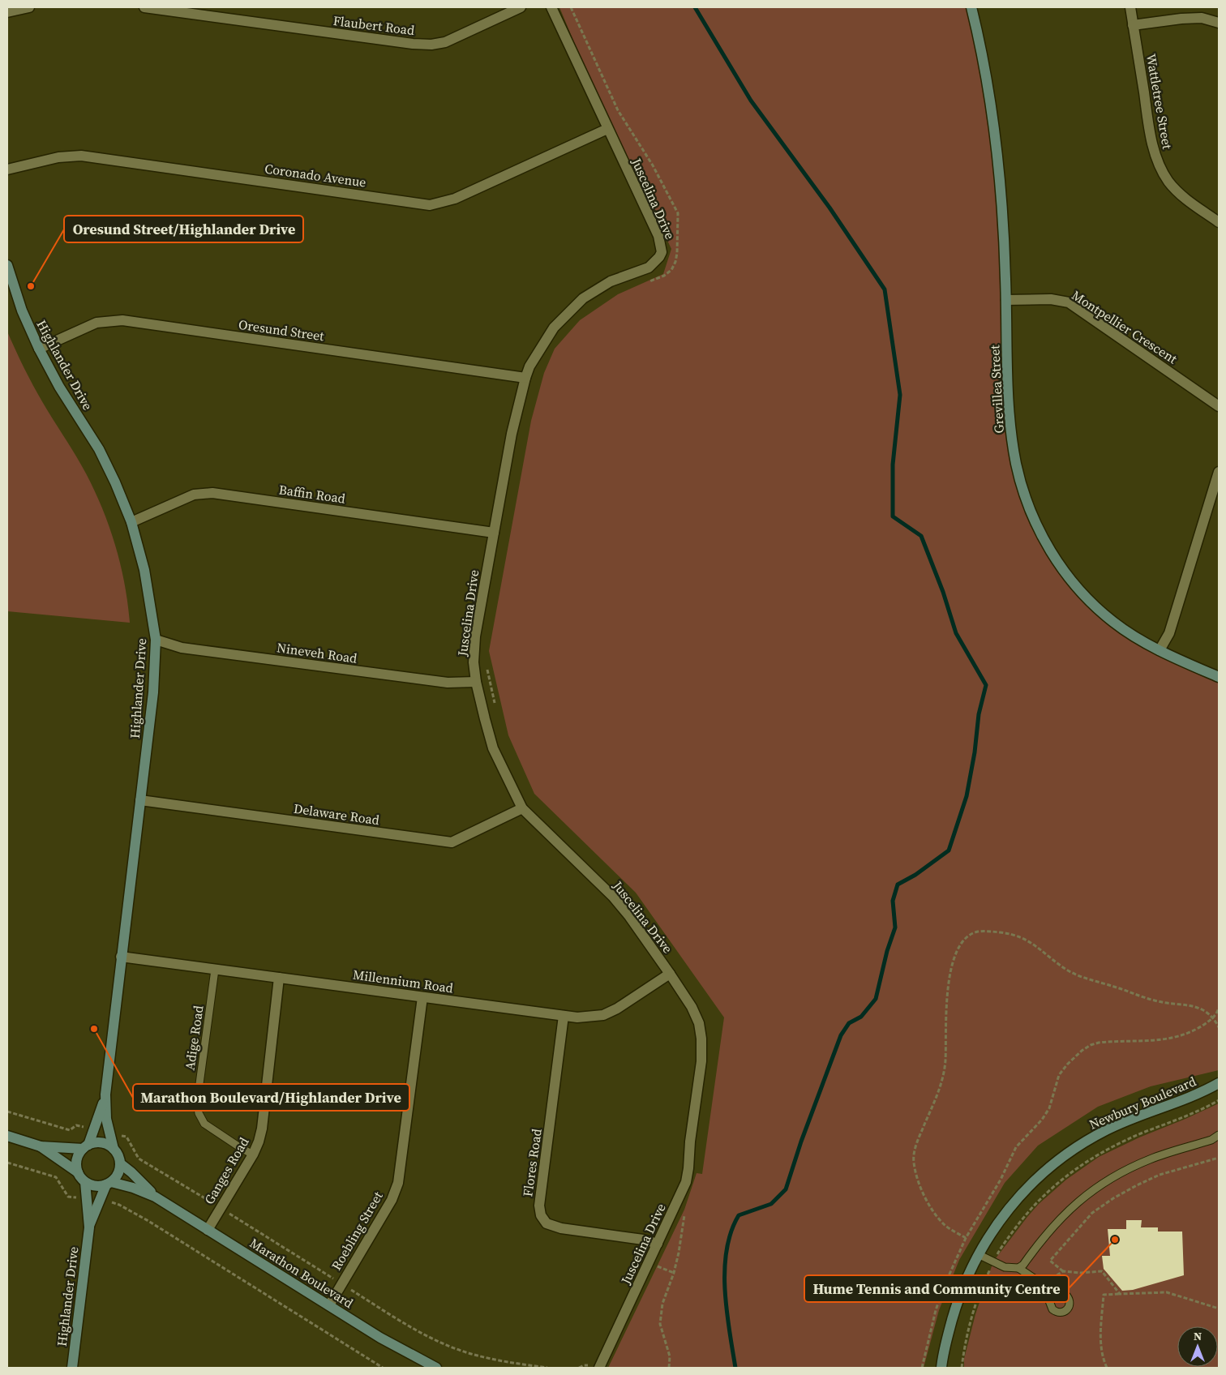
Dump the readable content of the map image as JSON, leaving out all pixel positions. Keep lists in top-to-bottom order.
{
  "streets": {
    "street": [
      "Flaubert Road",
      "Wattletree Street",
      "Coronado Avenue",
      "Juscelina Drive",
      "Montpellier Crescent",
      "Oresund Street",
      "Highlander Drive",
      "Grevillea Street",
      "Baffin Road",
      "Nineveh Road",
      "Delaware Road",
      "Millennium Road",
      "Newbury Boulevard",
      "Flores Road",
      "Ganges Road",
      "Roebling Street",
      "Marathon Boulevard"
    ],
    "lane": ["Adige Road"]
  },
  "crossings": [
    ["Coronado Avenue", "Juscelina Drive"],
    ["Juscelina Drive", "Oresund Street"],
    ["Juscelina Drive", "Baffin Road"],
    ["Juscelina Drive", "Nineveh Road"],
    ["Juscelina Drive", "Delaware Road"],
    ["Juscelina Drive", "Millennium Road"],
    ["Juscelina Drive", "Flores Road"],
    ["Montpellier Crescent", "Grevillea Street"],
    ["Oresund Street", "Highlander Drive"],
    ["Highlander Drive", "Baffin Road"],
    ["Highlander Drive", "Nineveh Road"],
    ["Highlander Drive", "Delaware Road"],
    ["Highlander Drive", "Millennium Road"],
    ["Highlander Drive", "Marathon Boulevard"],
    ["Millennium Road", "Adige Road"],
    ["Millennium Road", "Flores Road"],
    ["Millennium Road", "Ganges Road"],
    ["Millennium Road", "Roebling Street"],
    ["Adige Road", "Ganges Road"],
    ["Ganges Road", "Marathon Boulevard"],
    ["Roebling Street", "Marathon Boulevard"]
  ],
  "places": ["Oresund Street/Highlander Drive", "Marathon Boulevard/Highlander Drive", "Hume Tennis and Community Centre"],
  "north": "top"
}
